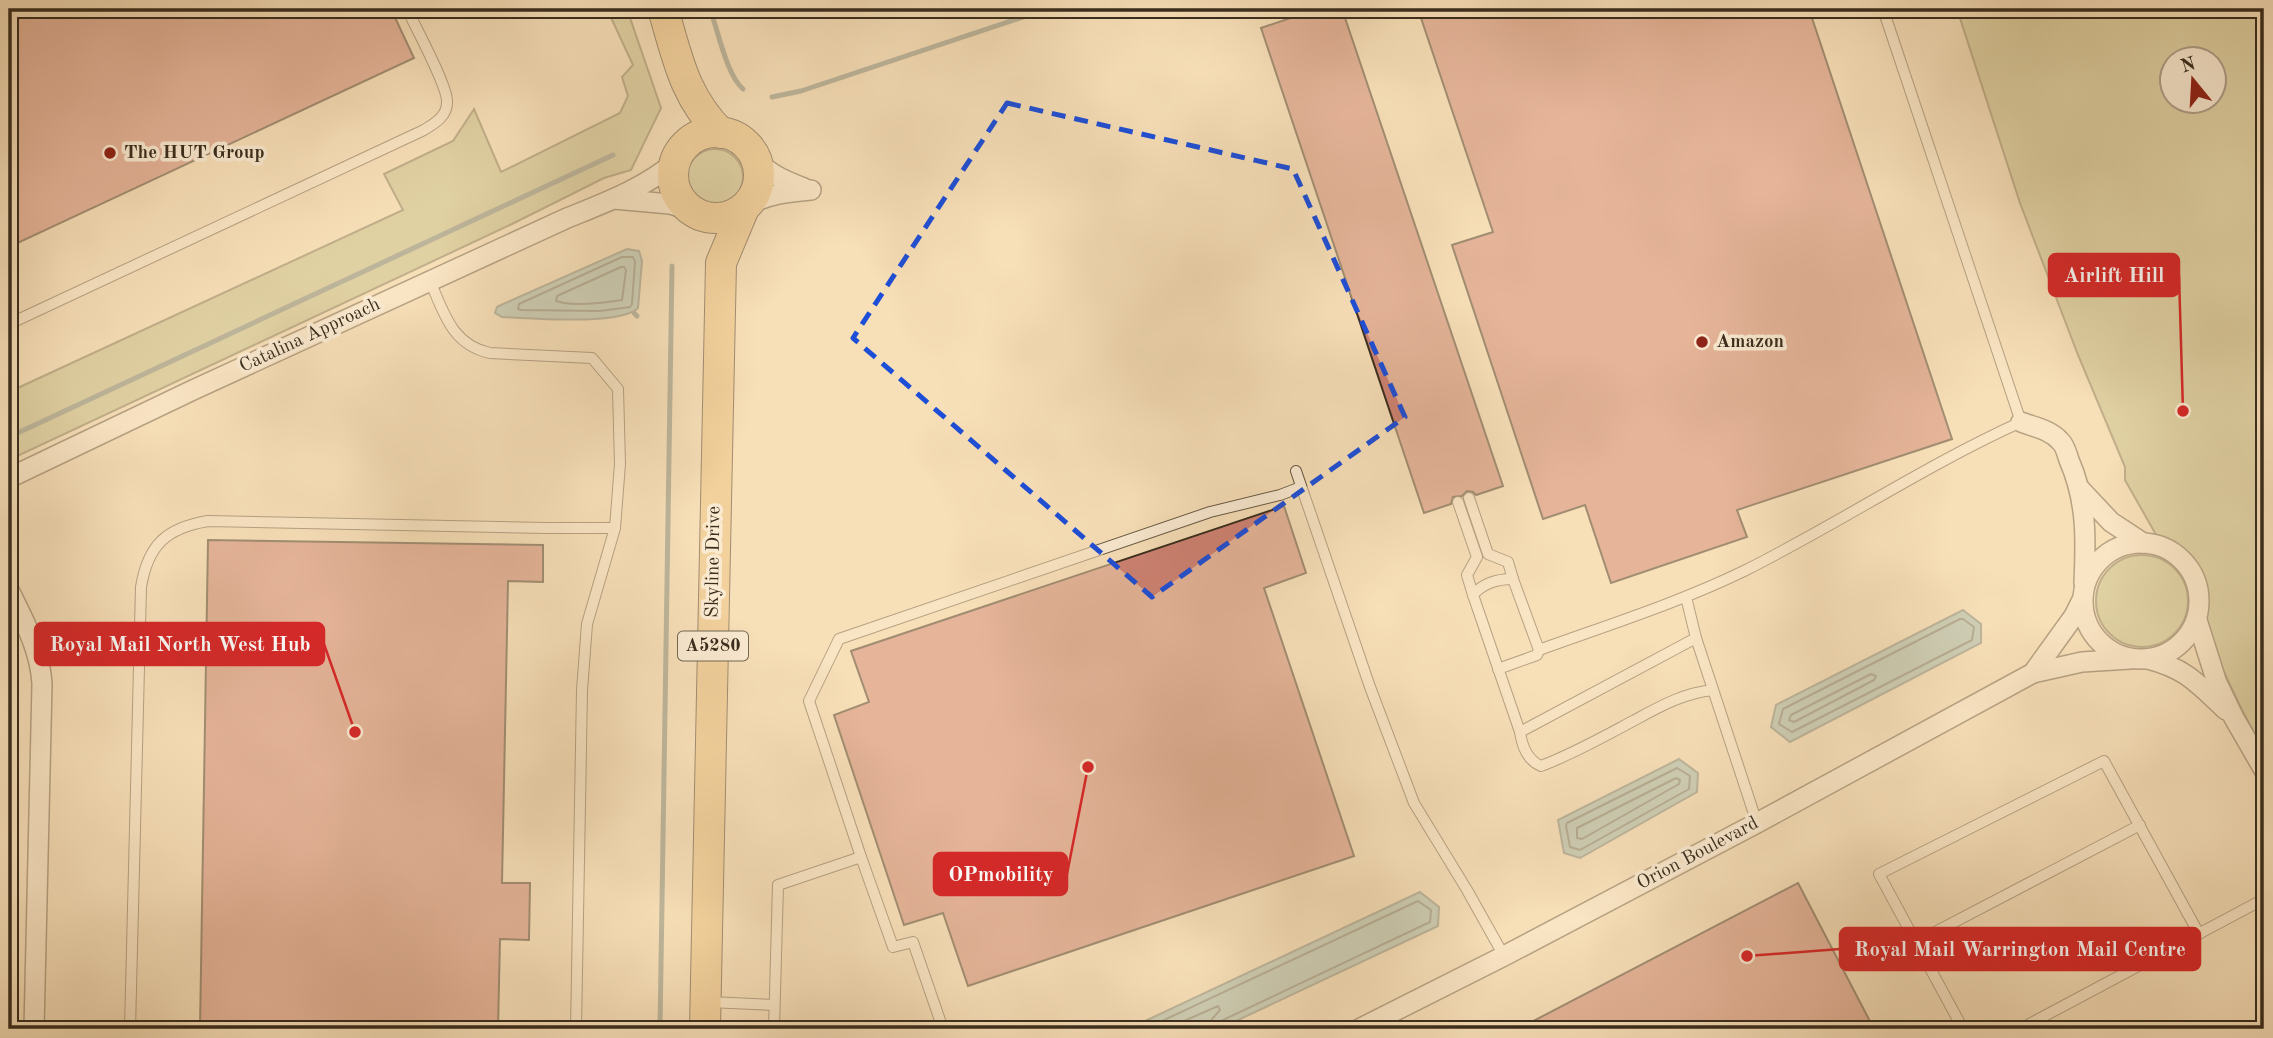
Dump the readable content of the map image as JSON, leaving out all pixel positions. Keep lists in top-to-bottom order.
{
  "streets": {
    "main road": ["Skyline Drive", "A5280"],
    "street": ["Catalina Approach", "Orion Boulevard"]
  },
  "crossings": [
    ["Catalina Approach", "Skyline Drive"],
    ["Catalina Approach", "A5280"],
    ["Skyline Drive", "A5280"]
  ],
  "places": [
    "The HUT Group",
    "Amazon",
    "Airlift Hill",
    "Royal Mail North West Hub",
    "OPmobility",
    "Royal Mail Warrington Mail Centre"
  ],
  "north": "top"
}
